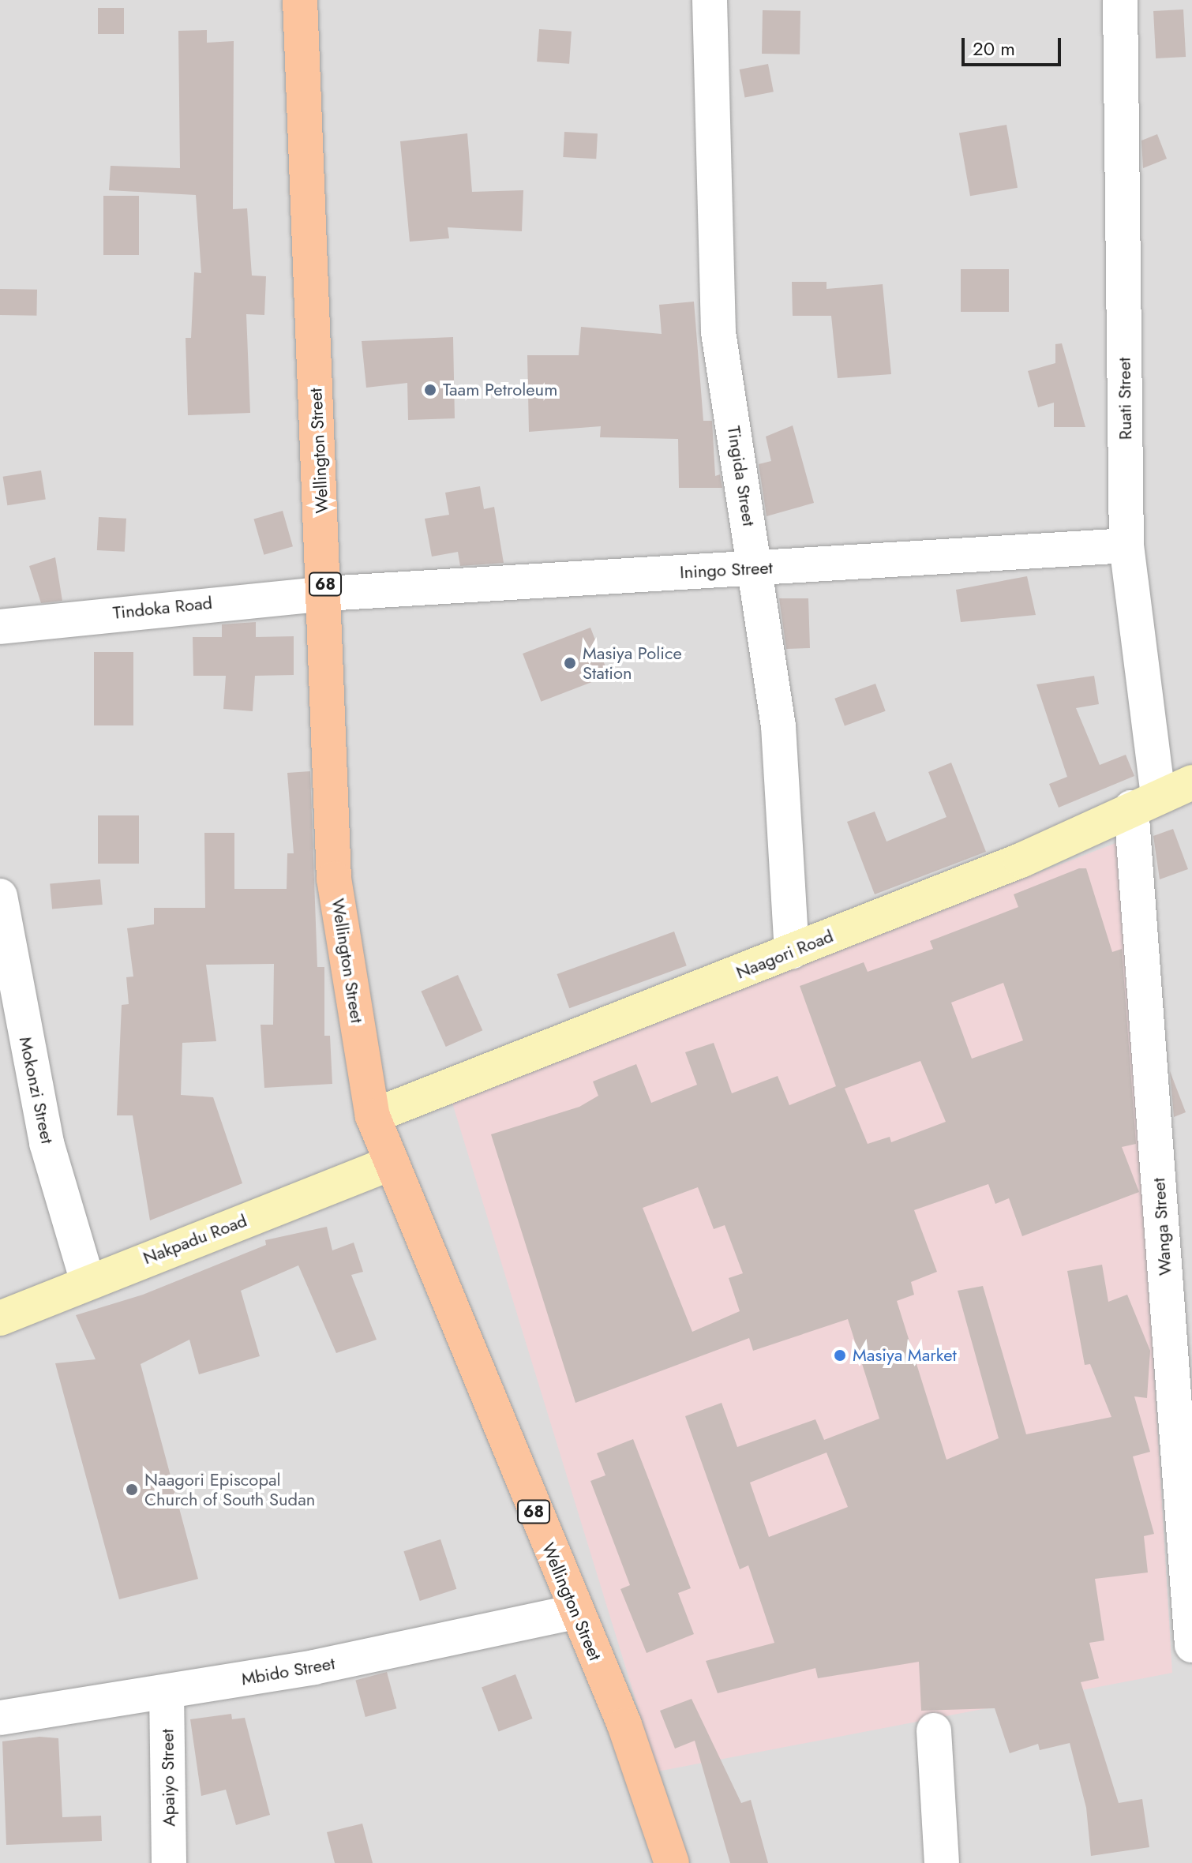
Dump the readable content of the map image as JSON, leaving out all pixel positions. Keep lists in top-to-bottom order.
{
  "streets": {
    "main road": ["Wellington Street", "68"],
    "street": [
      "Ruati Street",
      "Tingida Street",
      "Iningo Street",
      "Tindoka Road",
      "Naagori Road",
      "Mokonzi Street",
      "Wanga Street",
      "Nakpadu Road",
      "Mbido Street",
      "Apaiyo Street"
    ]
  },
  "crossings": [
    ["Ruati Street", "Iningo Street"],
    ["Ruati Street", "Naagori Road"],
    ["Ruati Street", "Wanga Street"],
    ["Wellington Street", "Iningo Street"],
    ["Wellington Street", "Tindoka Road"],
    ["Wellington Street", "Naagori Road"],
    ["Wellington Street", "Nakpadu Road"],
    ["Wellington Street", "Mbido Street"],
    ["Tingida Street", "Iningo Street"],
    ["Tingida Street", "Naagori Road"],
    ["Iningo Street", "Tindoka Road"],
    ["Naagori Road", "Wanga Street"],
    ["Mokonzi Street", "Nakpadu Road"],
    ["Mbido Street", "Apaiyo Street"]
  ],
  "places": [
    "Taam Petroleum",
    "Masiya Police Station",
    "Masiya Market",
    "Naagori Episcopal Church of South Sudan"
  ],
  "scale_bar": "20 m"
}
